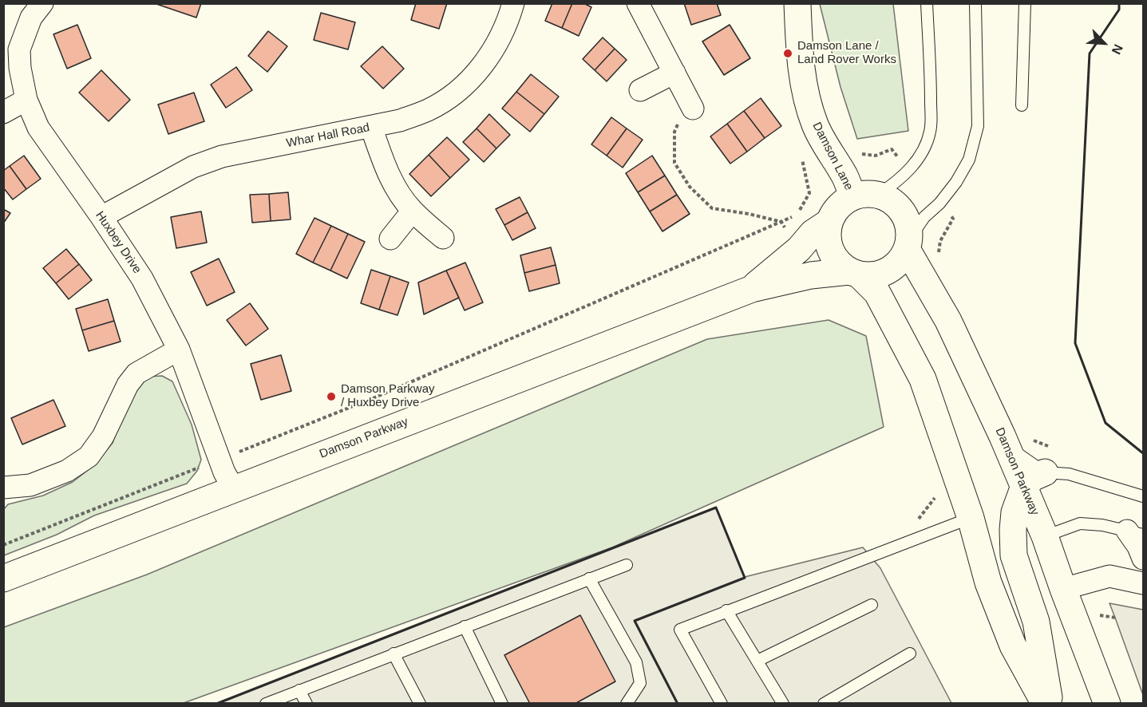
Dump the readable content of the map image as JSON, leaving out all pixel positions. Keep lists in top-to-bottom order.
{
  "streets": {
    "street": [
      "Whar Hall Road",
      "Damson Lane",
      "Huxbey Drive",
      "Damson Parkway"
    ]
  },
  "crossings": [
    ["Whar Hall Road", "Huxbey Drive"],
    ["Damson Lane", "Damson Parkway"],
    ["Huxbey Drive", "Damson Parkway"]
  ],
  "places": ["Damson Lane / Land Rover Works", "Damson Parkway / Huxbey Drive"],
  "north": "bottom right"
}
